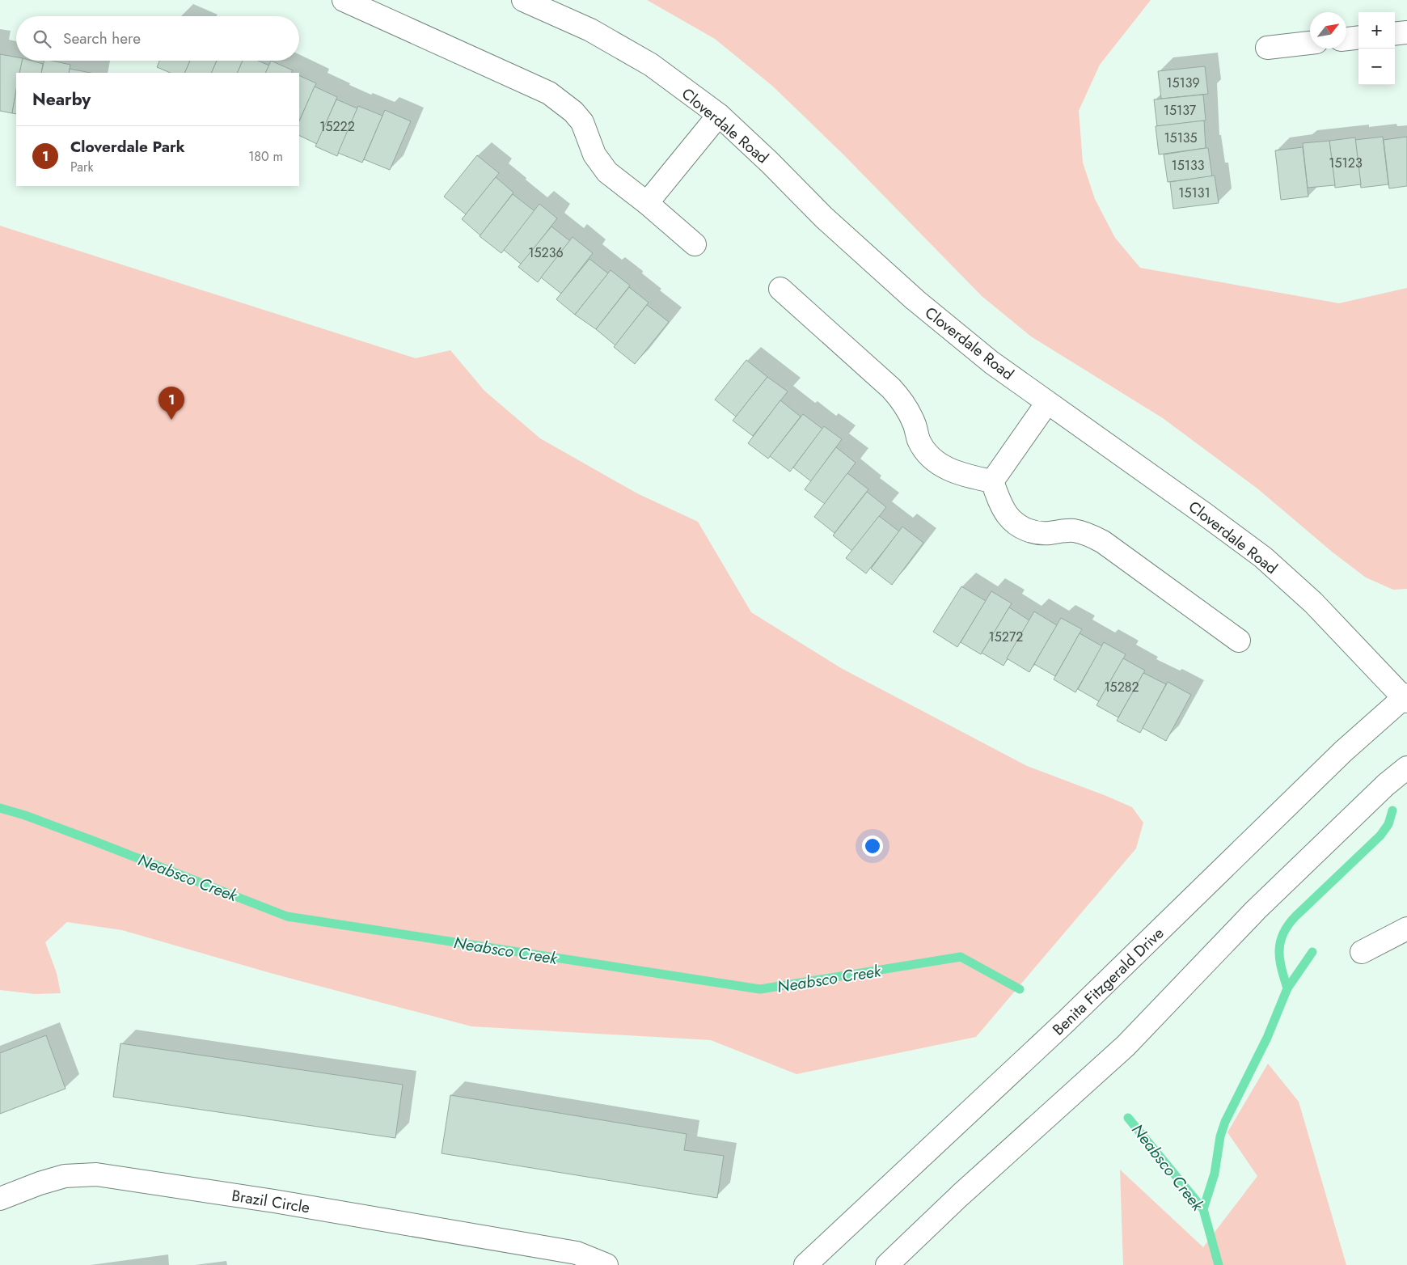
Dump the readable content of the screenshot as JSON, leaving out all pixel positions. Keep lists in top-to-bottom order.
{
  "streets": {
    "street": ["Cloverdale Road", "Benita Fitzgerald Drive", "Brazil Circle"]
  },
  "crossings": [
    ["Cloverdale Road", "Benita Fitzgerald Drive"]
  ],
  "water": ["Neabsco Creek"],
  "house_numbers": [
    "15139",
    "15137",
    "15222",
    "15135",
    "15123",
    "15133",
    "15131",
    "15236",
    "15272",
    "15282"
  ],
  "north": "top right",
  "page": {
    "map_buttons": ["+", "−"],
    "search": "Search here",
    "heading": "Nearby",
    "list": [
      {
        "mark": "1",
        "name": "Cloverdale Park",
        "note": "Park",
        "value": "180 m"
      }
    ],
    "pins": "1"
  }
}
